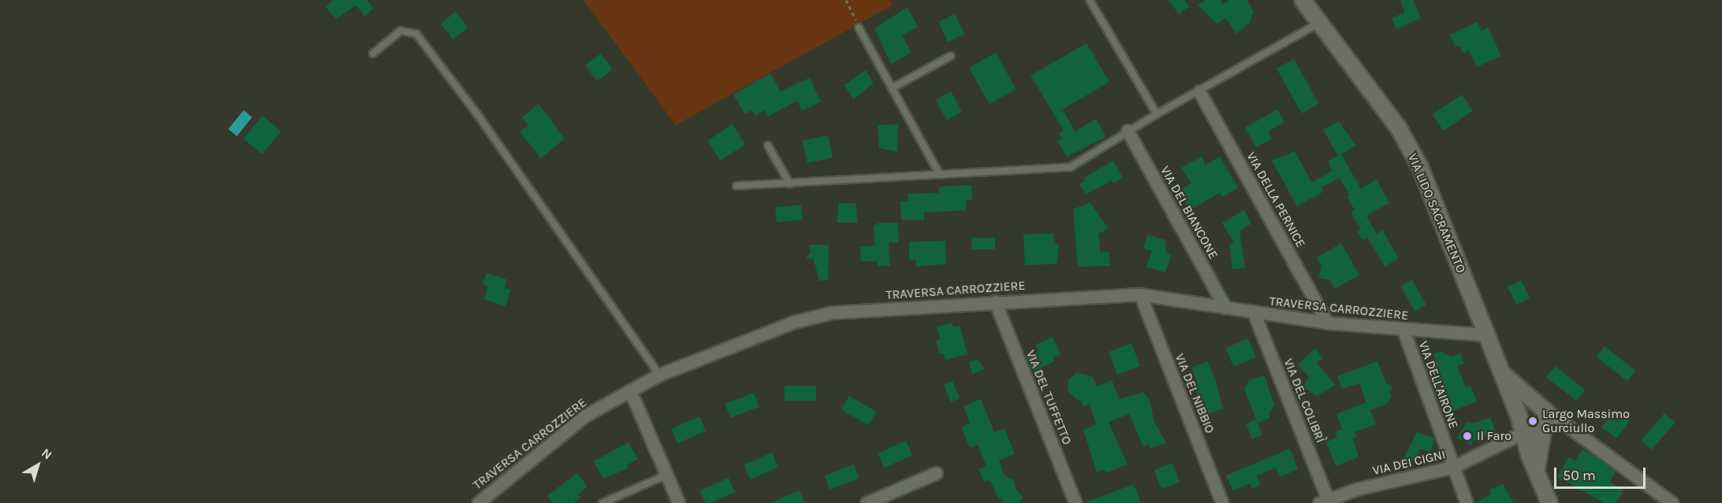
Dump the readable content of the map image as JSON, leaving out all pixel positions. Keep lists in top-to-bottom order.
{
  "streets": {
    "street": [
      "VIA DELLA PERNICE",
      "VIA DEL BIANCONE",
      "VIA LIDO SACRAMENTO",
      "TRAVERSA CARROZZIERE",
      "VIA DELL'AIRONE",
      "VIA DEL NIBBIO",
      "VIA DEL TUFFETTO",
      "VIA DEL COLIBRÌ",
      "VIA DEI CIGNI"
    ]
  },
  "crossings": [
    ["VIA DELLA PERNICE", "TRAVERSA CARROZZIERE"],
    ["VIA DEL BIANCONE", "TRAVERSA CARROZZIERE"],
    ["VIA LIDO SACRAMENTO", "TRAVERSA CARROZZIERE"],
    ["VIA LIDO SACRAMENTO", "VIA DEI CIGNI"],
    ["TRAVERSA CARROZZIERE", "VIA DELL'AIRONE"],
    ["TRAVERSA CARROZZIERE", "VIA DEL NIBBIO"],
    ["TRAVERSA CARROZZIERE", "VIA DEL TUFFETTO"],
    ["TRAVERSA CARROZZIERE", "VIA DEL COLIBRÌ"],
    ["VIA DELL'AIRONE", "VIA DEI CIGNI"],
    ["VIA DEL COLIBRÌ", "VIA DEI CIGNI"]
  ],
  "places": ["Largo Massimo Gurciullo", "Il Faro"],
  "scale_bar": "50 m",
  "north": "top right"
}
